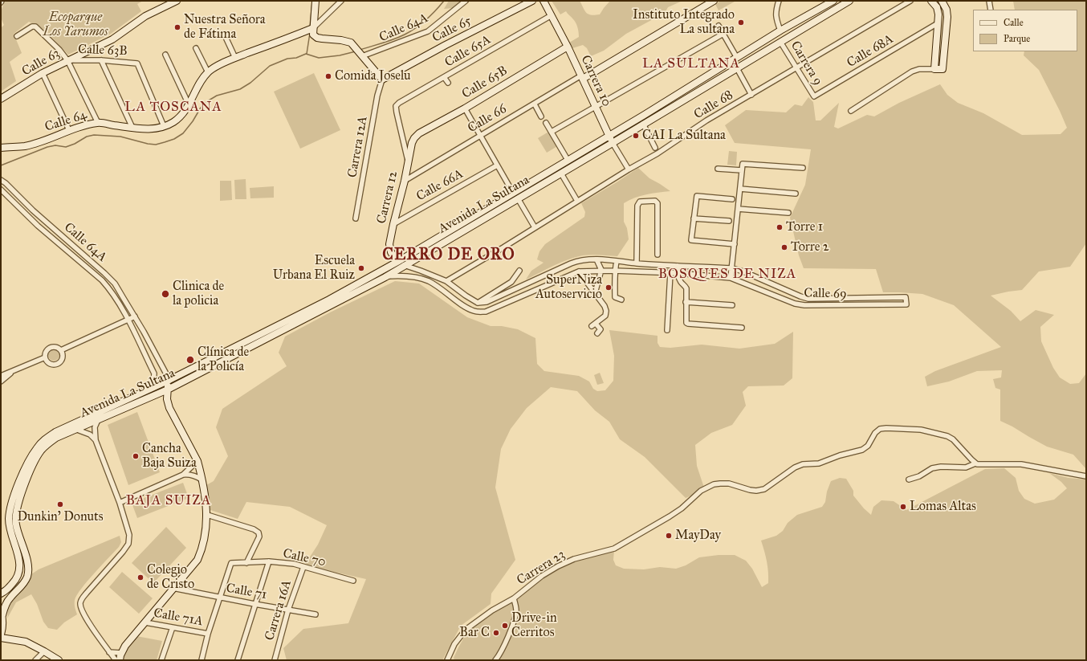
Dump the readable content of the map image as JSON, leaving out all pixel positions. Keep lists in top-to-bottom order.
{
  "streets": {
    "street": [
      "Calle 64A",
      "Calle 65",
      "Calle 63B",
      "Calle 65A",
      "Calle 68A",
      "Calle 63",
      "Carrera 9",
      "Carrera 10",
      "Calle 65B",
      "Calle 68",
      "Calle 66",
      "Calle 64",
      "Carrera 12A",
      "Calle 66A",
      "Carrera 12",
      "Avenida La Sultana",
      "Calle 69",
      "Calle 70",
      "Carrera 23",
      "Calle 71",
      "Carrera 16A",
      "Calle 71A"
    ]
  },
  "crossings": [
    ["Calle 64A", "Avenida La Sultana"],
    ["Calle 65", "Carrera 12A"],
    ["Calle 63B", "Calle 63"],
    ["Calle 63B", "Calle 64"],
    ["Calle 65A", "Carrera 10"],
    ["Calle 65A", "Carrera 12"],
    ["Calle 68A", "Carrera 9"],
    ["Carrera 9", "Calle 68"],
    ["Carrera 9", "Avenida La Sultana"],
    ["Carrera 10", "Calle 65B"],
    ["Carrera 10", "Calle 68"],
    ["Carrera 10", "Calle 66"],
    ["Carrera 10", "Avenida La Sultana"],
    ["Calle 65B", "Carrera 12"],
    ["Calle 66", "Carrera 12"],
    ["Calle 66A", "Carrera 12"],
    ["Carrera 12", "Avenida La Sultana"],
    ["Avenida La Sultana", "Calle 69"],
    ["Calle 70", "Calle 71"],
    ["Calle 70", "Carrera 16A"],
    ["Calle 71", "Carrera 16A"]
  ],
  "districts": [
    "LA SULTANA",
    "LA TOSCANA",
    "CERRO DE ORO",
    "BOSQUES DE NIZA",
    "BAJA SUIZA"
  ],
  "parks": ["Ecoparque Los Yarumos"],
  "places": [
    "Instituto Integrado La sultana",
    "Nuestra Señora de Fátima",
    "Comida Joselu",
    "CAI La Sultana",
    "Torre 1",
    "Torre 2",
    "Escuela Urbana El Ruiz",
    "SuperNiza Autoservicio",
    "Clinica de la policia",
    "Clínica de la Policía",
    "Cancha Baja Suiza",
    "Dunkin' Donuts",
    "Lomas Altas",
    "MayDay",
    "Colegio de Cristo",
    "Drive-in Cerritos",
    "Bar C"
  ],
  "legend": ["Calle", "Parque"]
}
